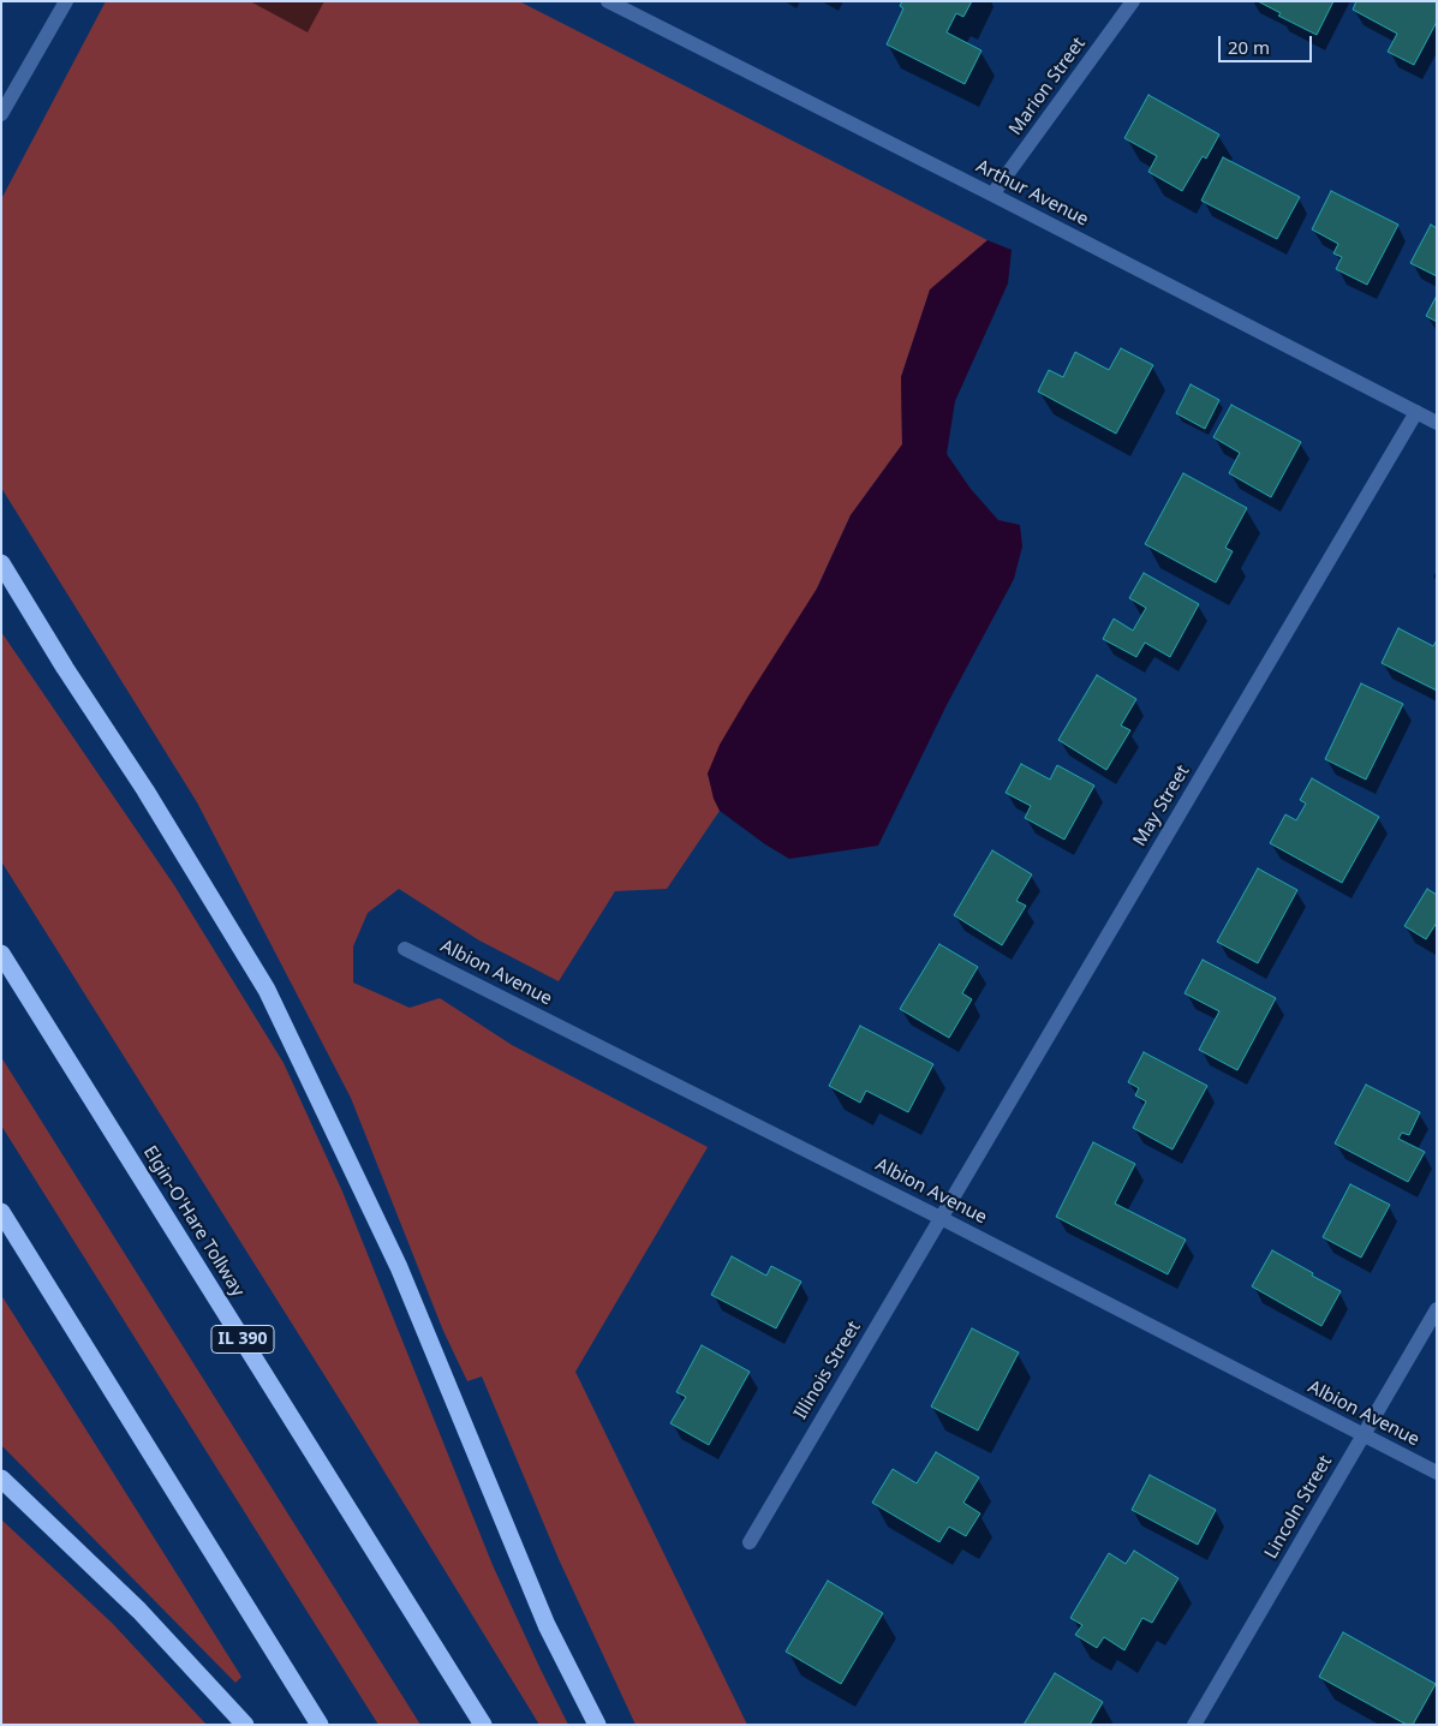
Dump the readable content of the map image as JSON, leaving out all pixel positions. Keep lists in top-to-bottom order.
{
  "streets": {
    "highway": ["Elgin-O'Hare Tollway", "IL 390"],
    "street": [
      "Marion Street",
      "Arthur Avenue",
      "May Street",
      "Albion Avenue",
      "Illinois Street",
      "Lincoln Street"
    ]
  },
  "crossings": [
    ["Marion Street", "Arthur Avenue"],
    ["Arthur Avenue", "May Street"],
    ["May Street", "Albion Avenue"],
    ["May Street", "Illinois Street"],
    ["Albion Avenue", "Illinois Street"],
    ["Albion Avenue", "Lincoln Street"]
  ],
  "scale_bar": "20 m"
}
